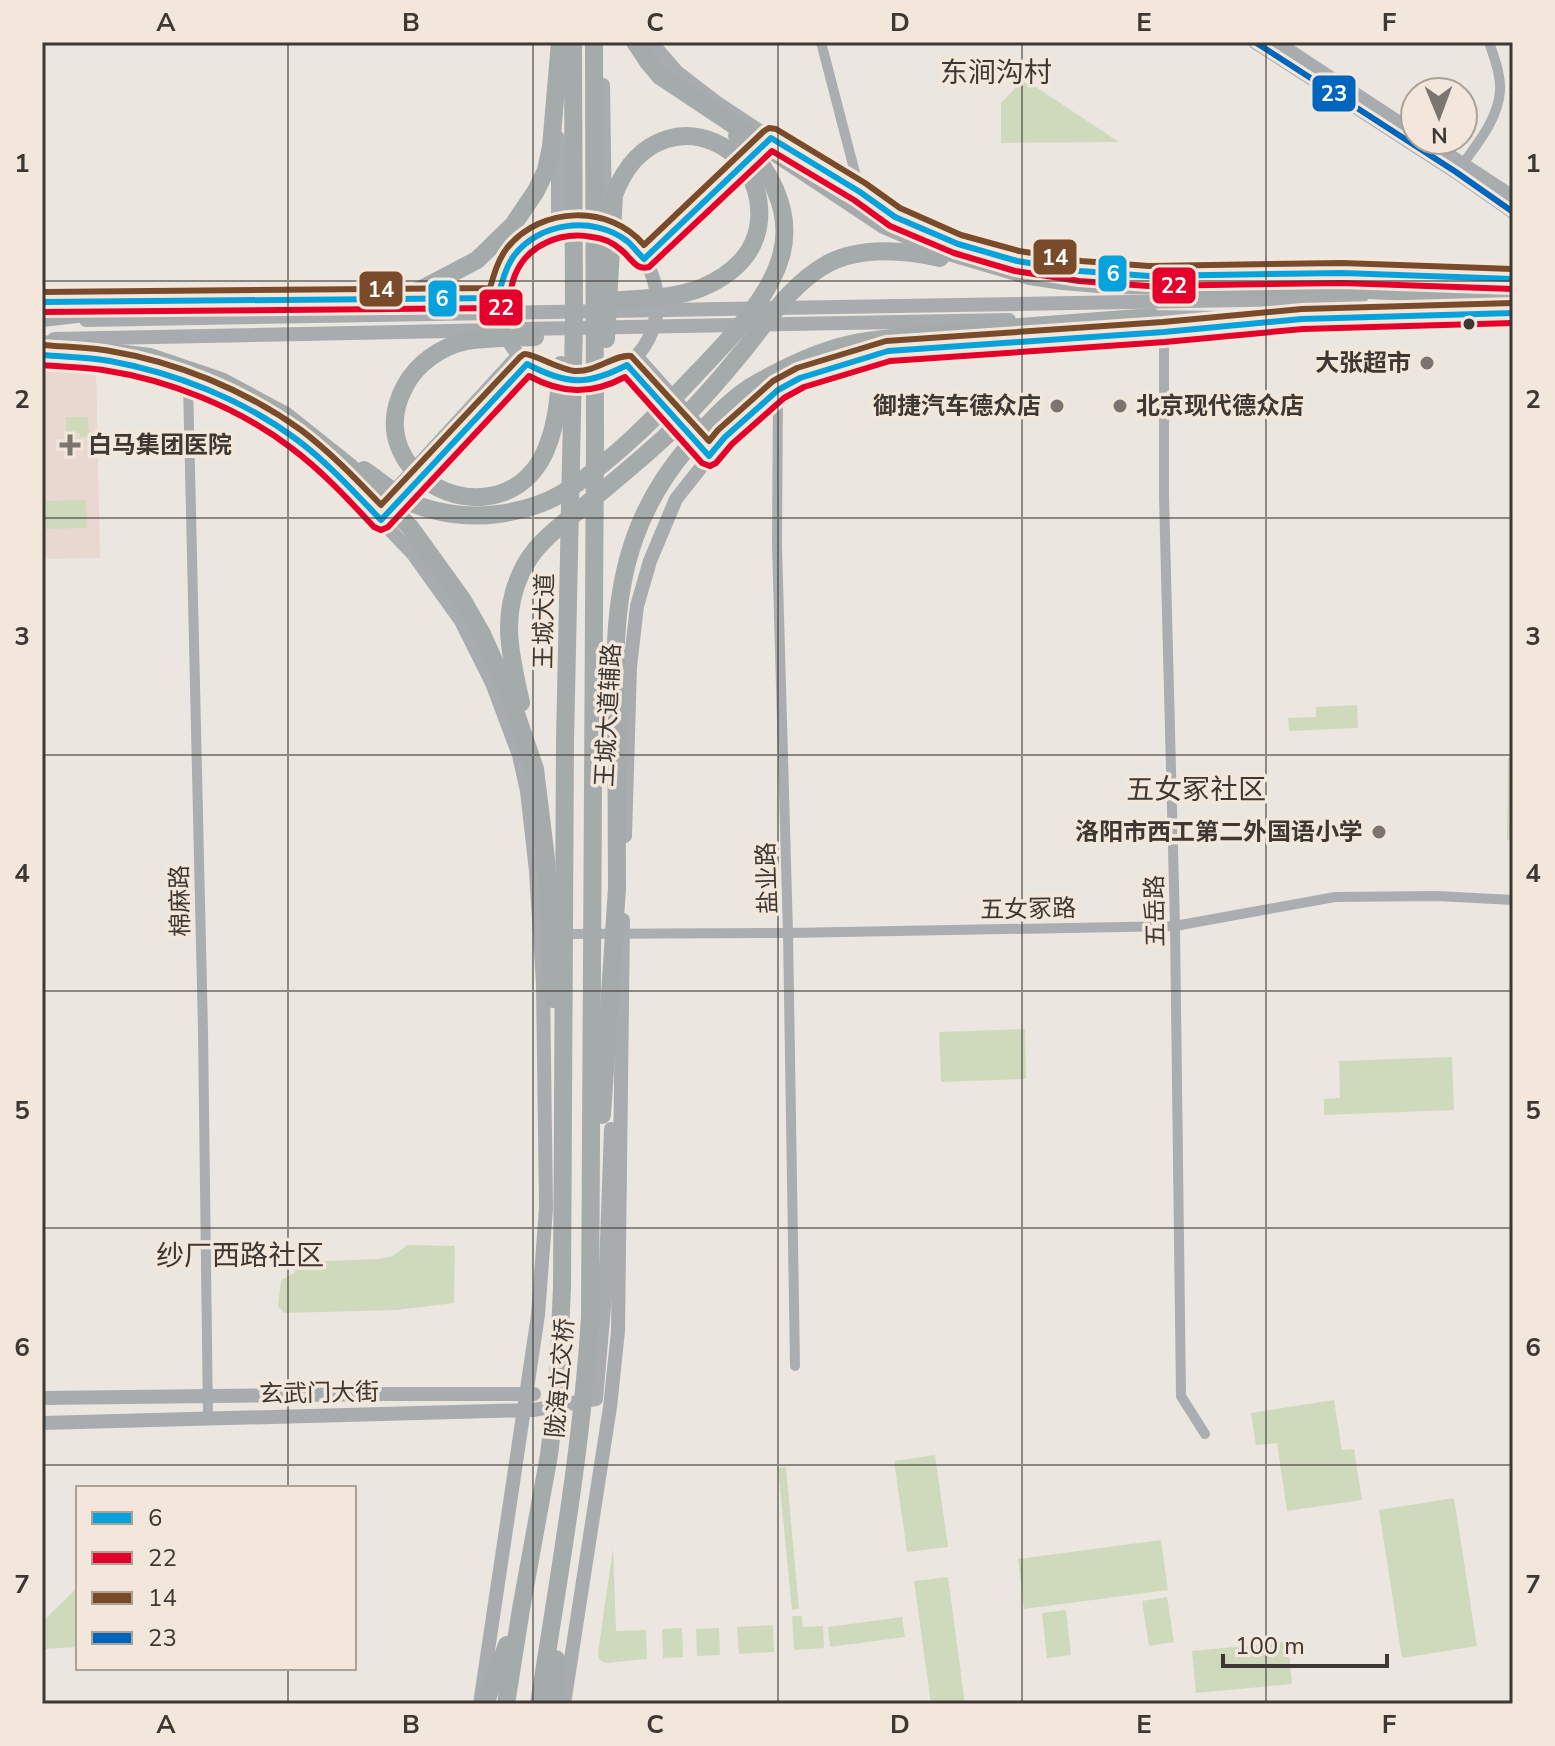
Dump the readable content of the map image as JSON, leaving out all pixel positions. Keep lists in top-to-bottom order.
{
  "streets": {
    "highway": ["王城大道", "陇海立交桥"],
    "main road": ["王城大道辅路", "玄武门大街"],
    "street": [
      "盐业路",
      "棉麻路",
      "五女冢路",
      "五岳路"
    ]
  },
  "crossings": [
    ["王城大道", "陇海立交桥"],
    ["王城大道辅路", "盐业路"],
    ["王城大道辅路", "五女冢路"],
    ["王城大道辅路", "五岳路"],
    ["王城大道辅路", "玄武门大街"],
    ["盐业路", "五女冢路"],
    ["棉麻路", "玄武门大街"],
    ["五女冢路", "五岳路"],
    ["五女冢路", "玄武门大街"]
  ],
  "districts": ["东涧沟村", "五女冢社区", "纱厂西路社区"],
  "places": {
    "other": [
      "大张超市",
      "御捷汽车德众店",
      "北京现代德众店",
      "洛阳市西工第二外国语小学"
    ],
    "health": ["白马集团医院"]
  },
  "lines": [
    "transit line 23",
    "transit line 14",
    "transit line 6",
    "transit line 22"
  ],
  "legend": [
    "6",
    "22",
    "14",
    "23"
  ],
  "scale_bar": "100 m",
  "north": "bottom",
  "grid": {
    "columns": [
      "A",
      "B",
      "C",
      "D",
      "E",
      "F"
    ],
    "rows": [
      "1",
      "2",
      "3",
      "4",
      "5",
      "6",
      "7"
    ]
  }
}
